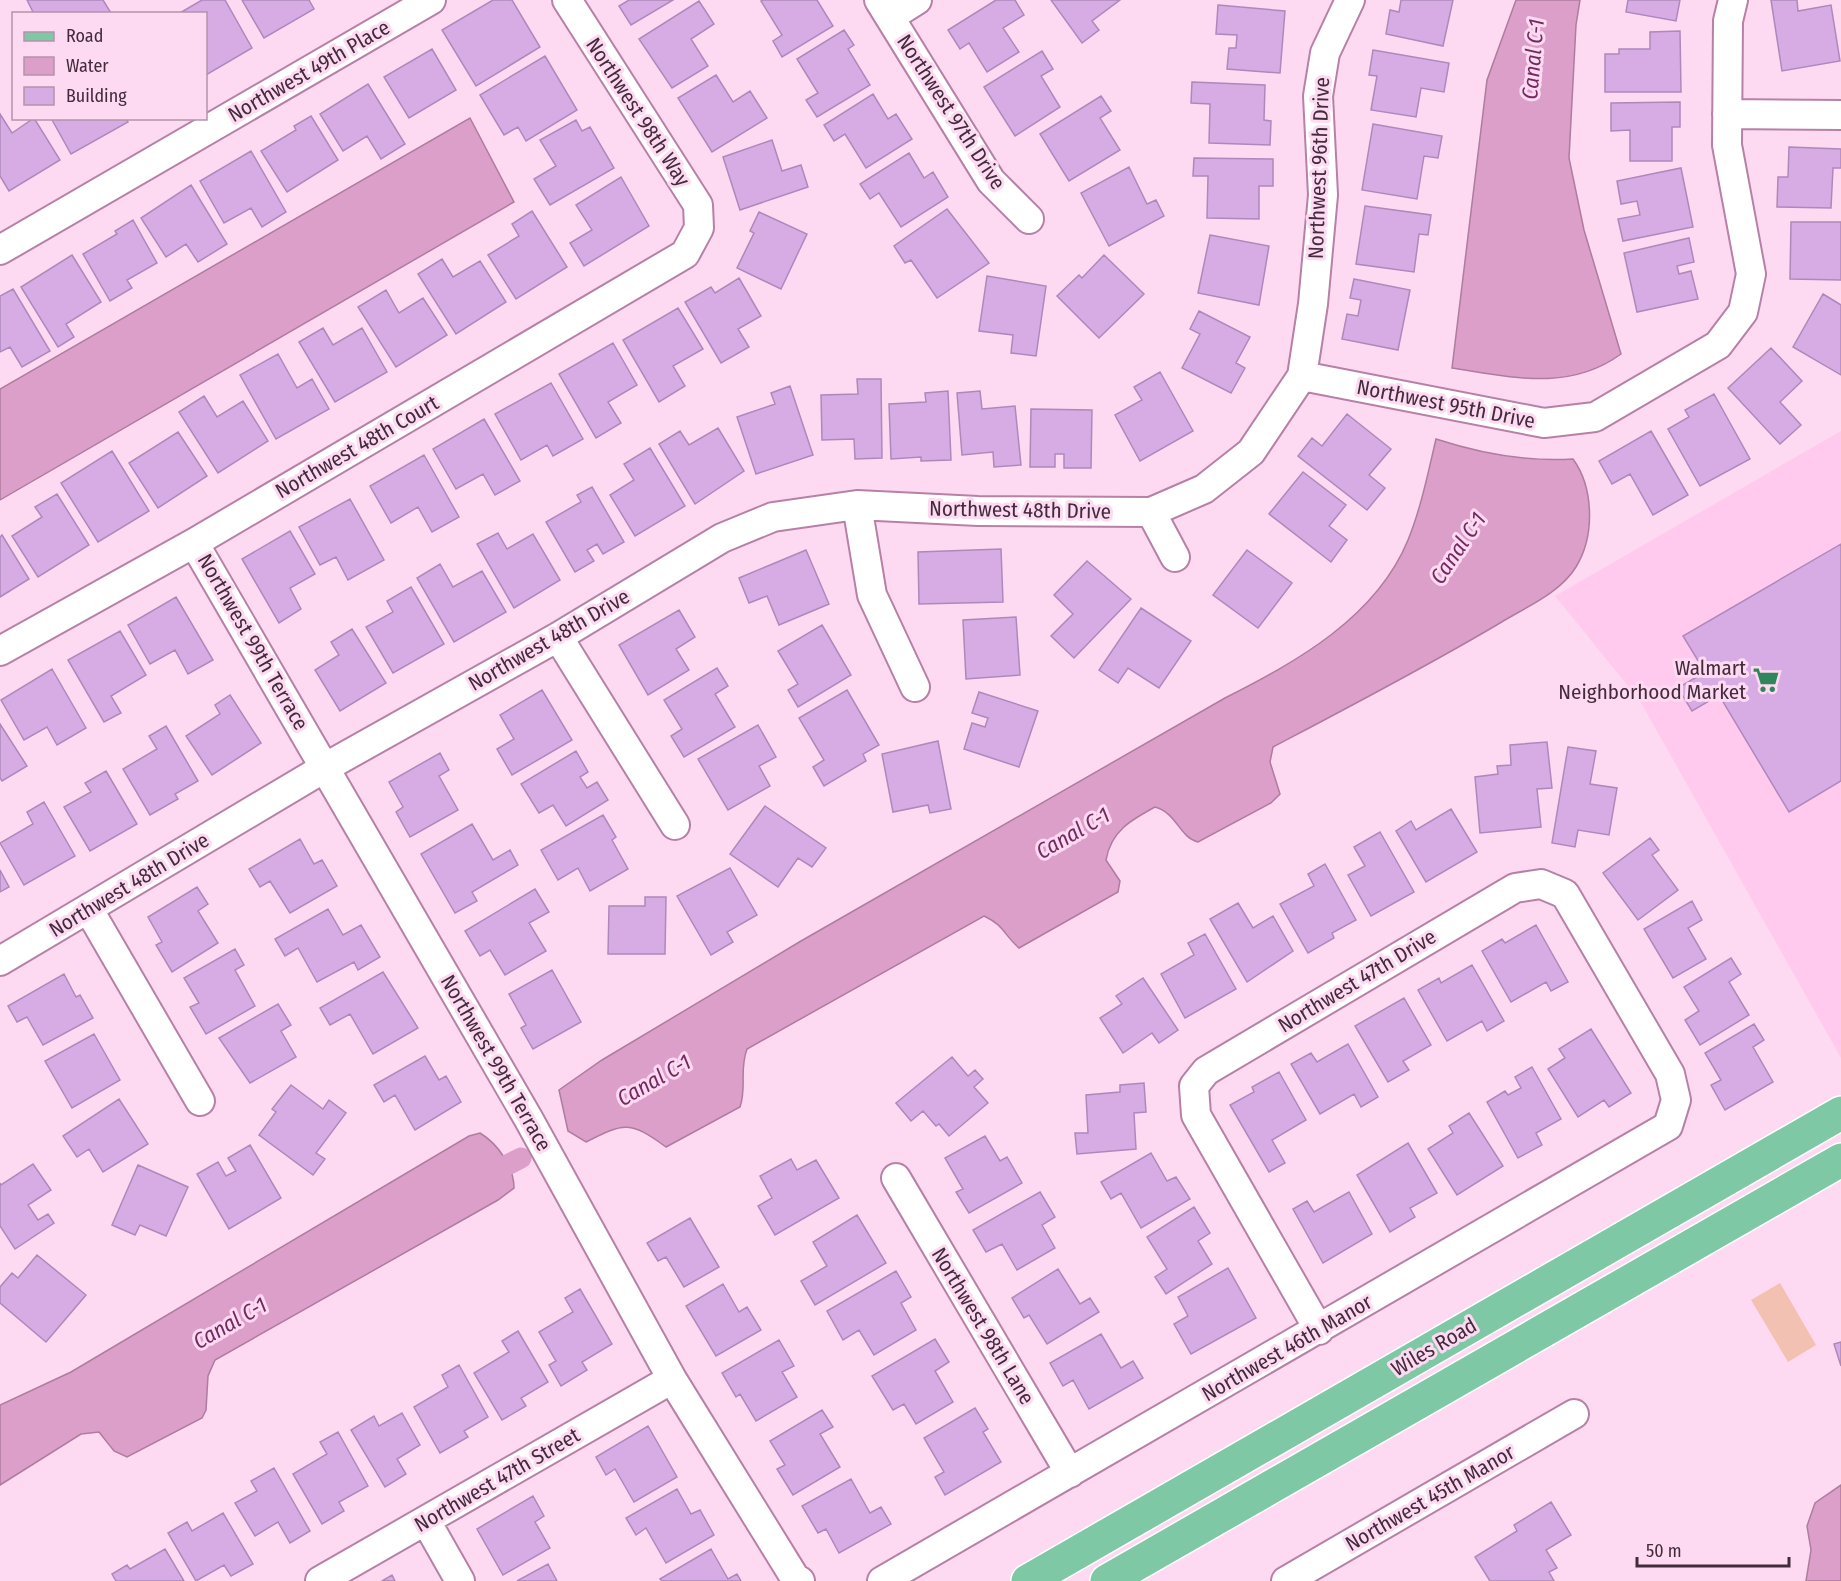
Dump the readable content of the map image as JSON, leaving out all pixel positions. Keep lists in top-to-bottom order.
{
  "streets": {
    "main road": ["Wiles Road"],
    "street": [
      "Northwest 49th Place",
      "Northwest 98th Way",
      "Northwest 97th Drive",
      "Northwest 96th Drive",
      "Northwest 95th Drive",
      "Northwest 48th Court",
      "Northwest 48th Drive",
      "Northwest 99th Terrace",
      "Northwest 47th Drive",
      "Northwest 98th Lane",
      "Northwest 46th Manor",
      "Northwest 47th Street",
      "Northwest 45th Manor"
    ]
  },
  "crossings": [
    ["Northwest 98th Way", "Northwest 48th Court"],
    ["Northwest 96th Drive", "Northwest 95th Drive"],
    ["Northwest 96th Drive", "Northwest 48th Drive"],
    ["Northwest 95th Drive", "Northwest 48th Drive"],
    ["Northwest 48th Court", "Northwest 99th Terrace"],
    ["Northwest 48th Drive", "Northwest 99th Terrace"],
    ["Northwest 99th Terrace", "Northwest 47th Street"],
    ["Northwest 47th Drive", "Northwest 46th Manor"],
    ["Northwest 98th Lane", "Northwest 46th Manor"]
  ],
  "water": ["Canal C-1"],
  "places": {
    "supermarket": ["Walmart Neighborhood Market"]
  },
  "legend": ["Road", "Water", "Building"],
  "scale_bar": "50 m"
}
